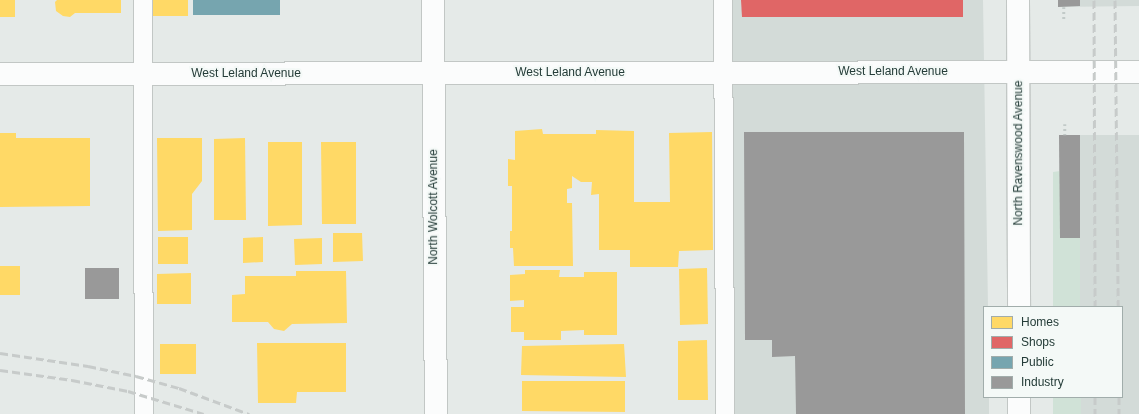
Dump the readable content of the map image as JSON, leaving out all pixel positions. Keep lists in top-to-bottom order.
{
  "streets": {
    "street": ["West Leland Avenue", "North Ravenswood Avenue", "North Wolcott Avenue"]
  },
  "crossings": [
    ["West Leland Avenue", "North Ravenswood Avenue"],
    ["West Leland Avenue", "North Wolcott Avenue"]
  ],
  "legend": [
    "Homes",
    "Shops",
    "Public",
    "Industry"
  ]
}
